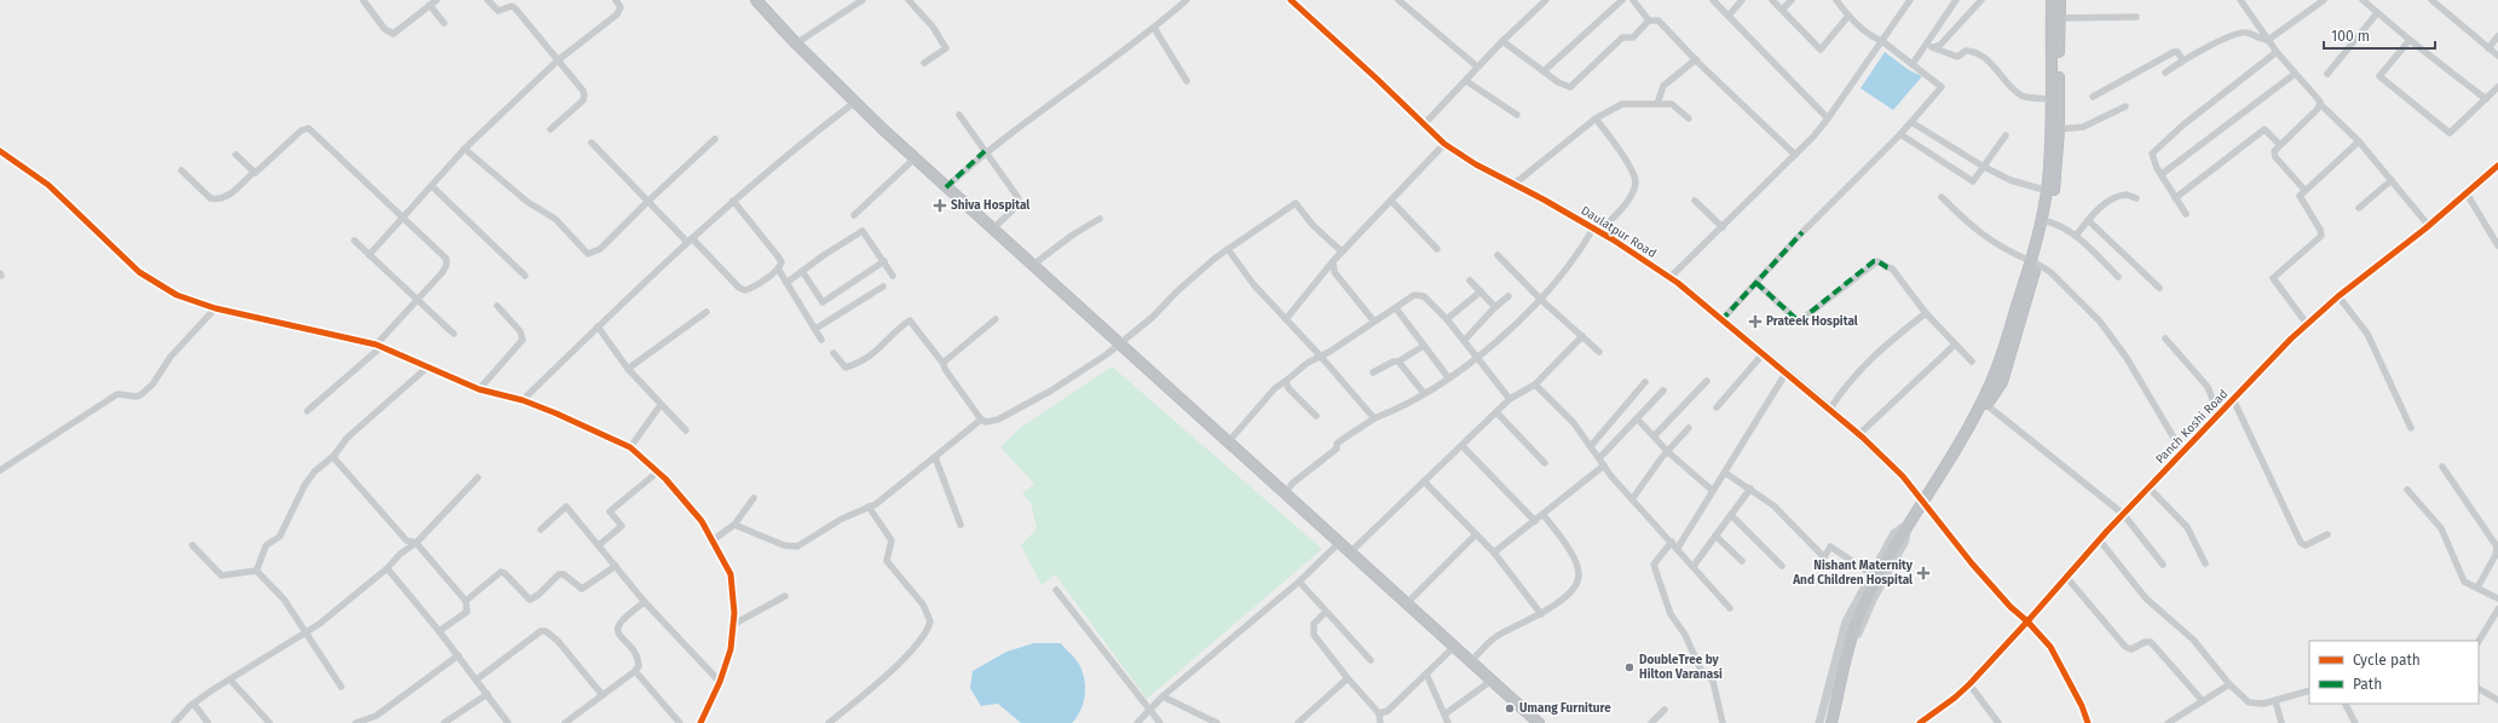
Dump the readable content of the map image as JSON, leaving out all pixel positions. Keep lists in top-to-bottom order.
{
  "streets": {
    "street": ["Daulatpur Road", "Panch Koshi Road"]
  },
  "places": {
    "health": ["Shiva Hospital", "Prateek Hospital", "Nishant Maternity And Children Hospital"],
    "other": ["DoubleTree by Hilton Varanasi", "Umang Furniture"]
  },
  "legend": ["Cycle path", "Path"],
  "scale_bar": "100 m"
}
